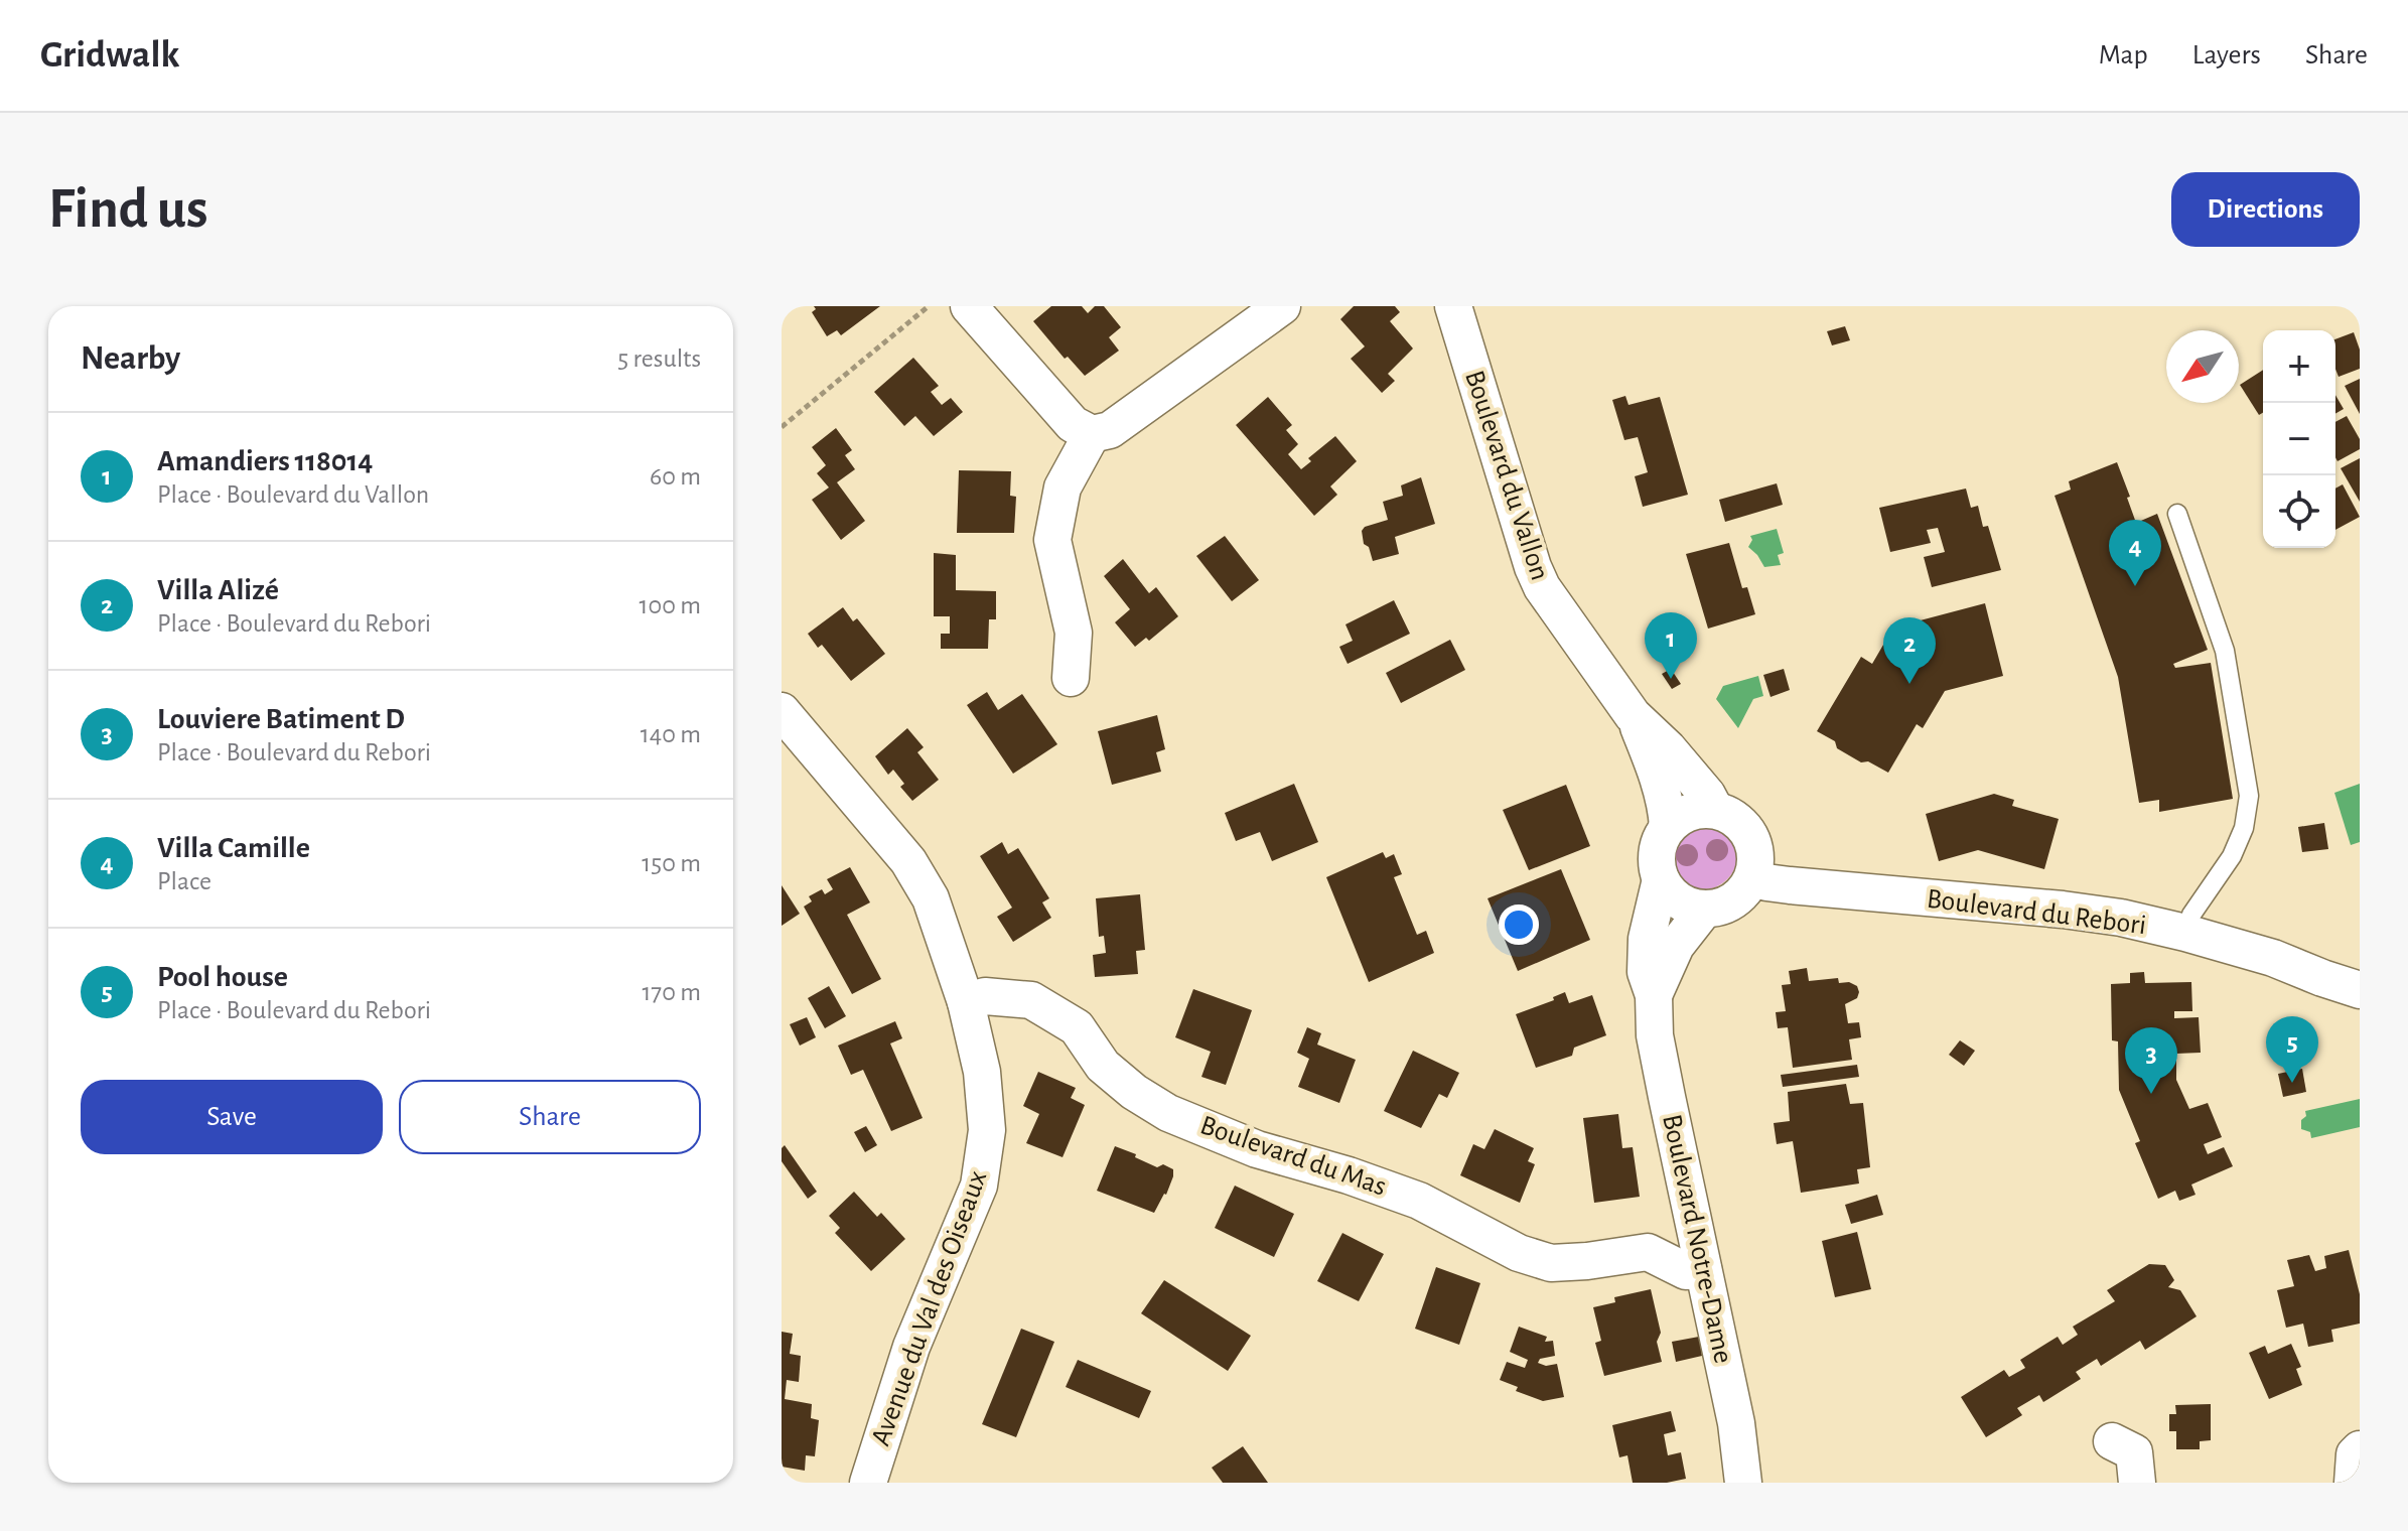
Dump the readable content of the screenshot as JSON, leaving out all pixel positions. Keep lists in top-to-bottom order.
{
  "streets": {
    "street": [
      "Boulevard du Vallon",
      "Boulevard du Rebori",
      "Boulevard du Mas",
      "Boulevard Notre-Dame",
      "Avenue du Val des Oiseaux"
    ]
  },
  "crossings": [
    ["Boulevard du Vallon", "Boulevard du Rebori"],
    ["Boulevard du Vallon", "Boulevard Notre-Dame"],
    ["Boulevard du Rebori", "Boulevard Notre-Dame"],
    ["Boulevard du Mas", "Boulevard Notre-Dame"],
    ["Boulevard du Mas", "Avenue du Val des Oiseaux"]
  ],
  "north": "bottom left",
  "page": {
    "header": "Gridwalk",
    "nav": ["Map", "Layers", "Share"],
    "buttons": [
      "Directions",
      ["Save", "Share"]
    ],
    "title": "Find us",
    "heading": ["Nearby", "5 results"],
    "map_buttons": ["+", "−"],
    "list": [
      {
        "mark": "1",
        "name": "Amandiers 118014",
        "note": "Place · Boulevard du Vallon",
        "value": "60 m"
      },
      {
        "mark": "2",
        "name": "Villa Alizé",
        "note": "Place · Boulevard du Rebori",
        "value": "100 m"
      },
      {
        "mark": "3",
        "name": "Louviere Batiment D",
        "note": "Place · Boulevard du Rebori",
        "value": "140 m"
      },
      {
        "mark": "4",
        "name": "Villa Camille",
        "note": "Place",
        "value": "150 m"
      },
      {
        "mark": "5",
        "name": "Pool house",
        "note": "Place · Boulevard du Rebori",
        "value": "170 m"
      }
    ],
    "pins": [
      "4",
      "1",
      "2",
      "5",
      "3"
    ]
  }
}
